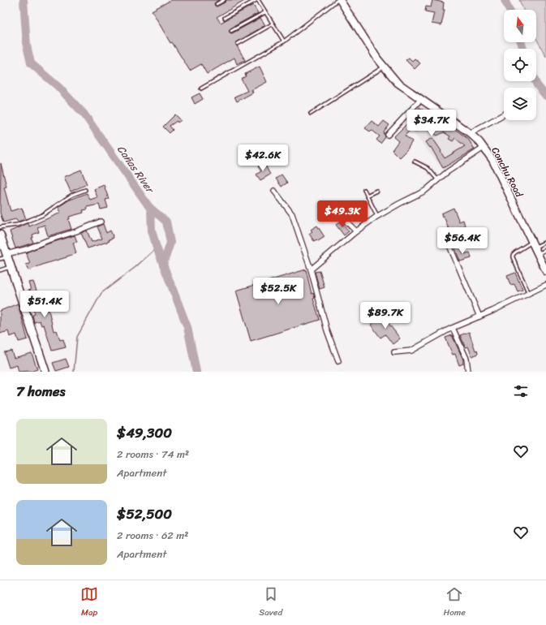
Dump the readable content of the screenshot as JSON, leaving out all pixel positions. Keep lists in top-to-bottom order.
{
  "streets": {
    "main road": ["Conchu Road"]
  },
  "water": ["Cañas River"],
  "north": "top",
  "page": {
    "price": [
      "$34.7K",
      "$42.6K",
      "$49.3K",
      "$56.4K",
      "$52.5K",
      "$51.4K",
      "$89.7K"
    ],
    "heading": "7 homes",
    "list": [
      {
        "name": "$49,300",
        "note": "2 rooms · 74 m² · Apartment"
      },
      {
        "name": "$52,500",
        "note": "2 rooms · 62 m² · Apartment"
      }
    ],
    "tabs": ["Map", "Saved", "Home"]
  }
}
